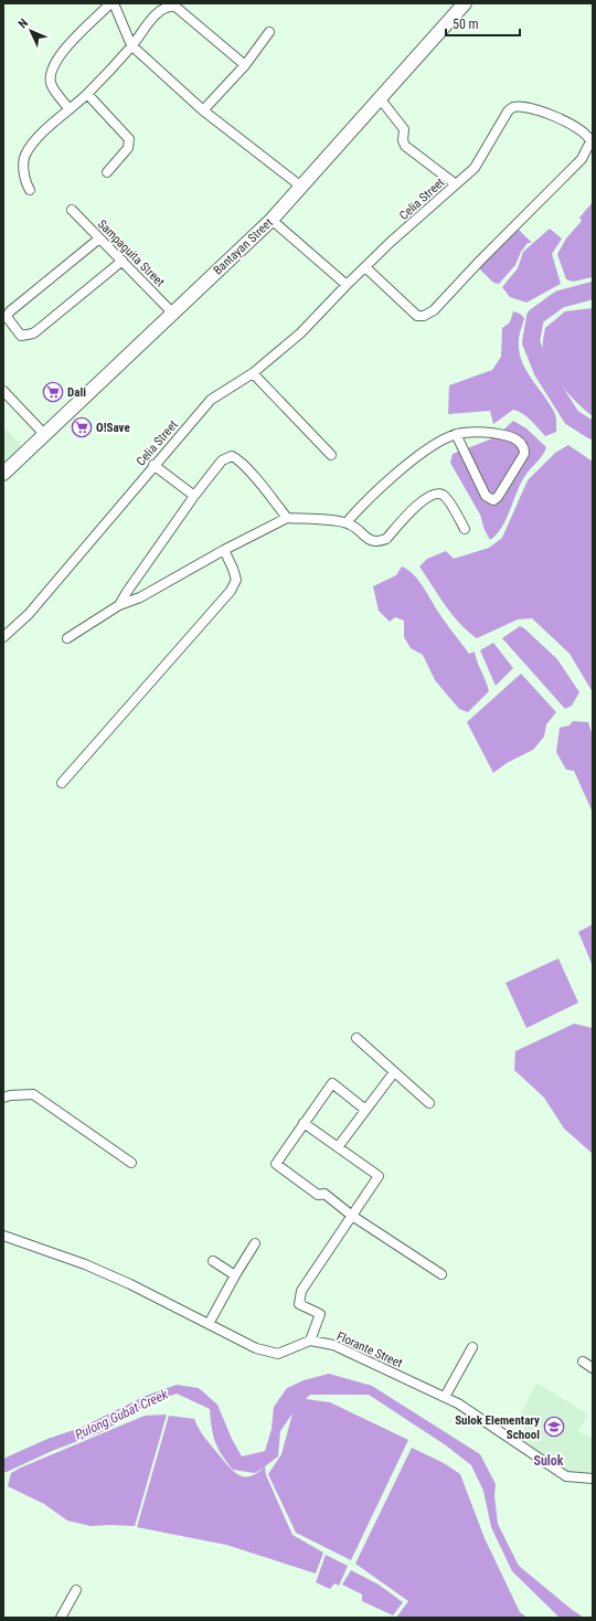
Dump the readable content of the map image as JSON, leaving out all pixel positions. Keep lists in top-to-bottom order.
{
  "streets": {
    "main road": ["Bantayan Street"],
    "street": ["Celia Street", "Sampaguita Street", "Florante Street"]
  },
  "crossings": [
    ["Bantayan Street", "Sampaguita Street"]
  ],
  "districts": ["Sulok"],
  "water": ["Pulong Gubat Creek"],
  "places": {
    "supermarket": ["Dali", "O!Save"],
    "school or university": ["Sulok Elementary School"]
  },
  "scale_bar": "50 m",
  "north": "top left"
}
